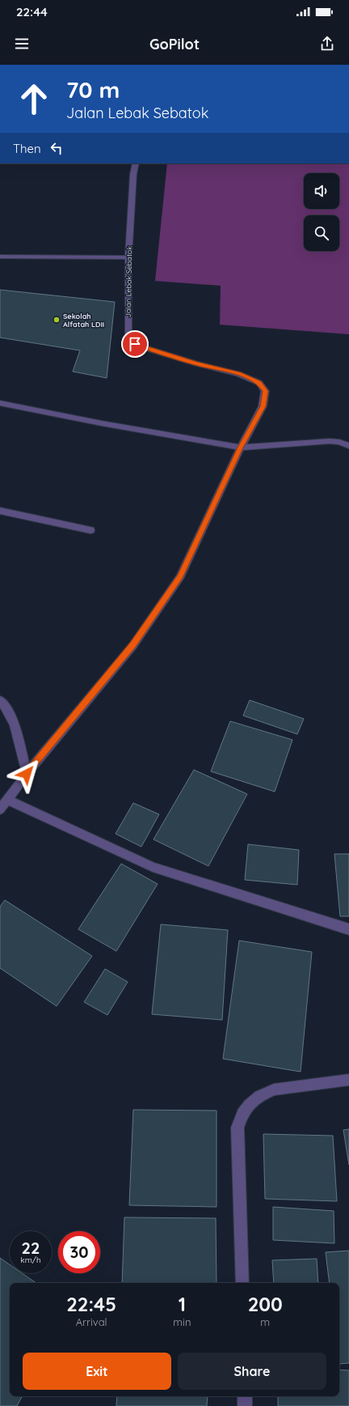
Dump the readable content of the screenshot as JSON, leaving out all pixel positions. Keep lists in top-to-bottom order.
{
  "streets": {
    "street": ["Jalan Lebak Sebatok"]
  },
  "places": ["Sekolah Alfatah LDII"],
  "page": {
    "status": "22:44",
    "header": "GoPilot",
    "turn": ["70 m", "Jalan Lebak Sebatok"],
    "then": "Then",
    "speed": "22 km/h",
    "limit": "30",
    "eta": [
      "22:45",
      "Arrival",
      "1",
      "min",
      "200",
      "m"
    ],
    "buttons": ["Exit", "Share"]
  }
}
